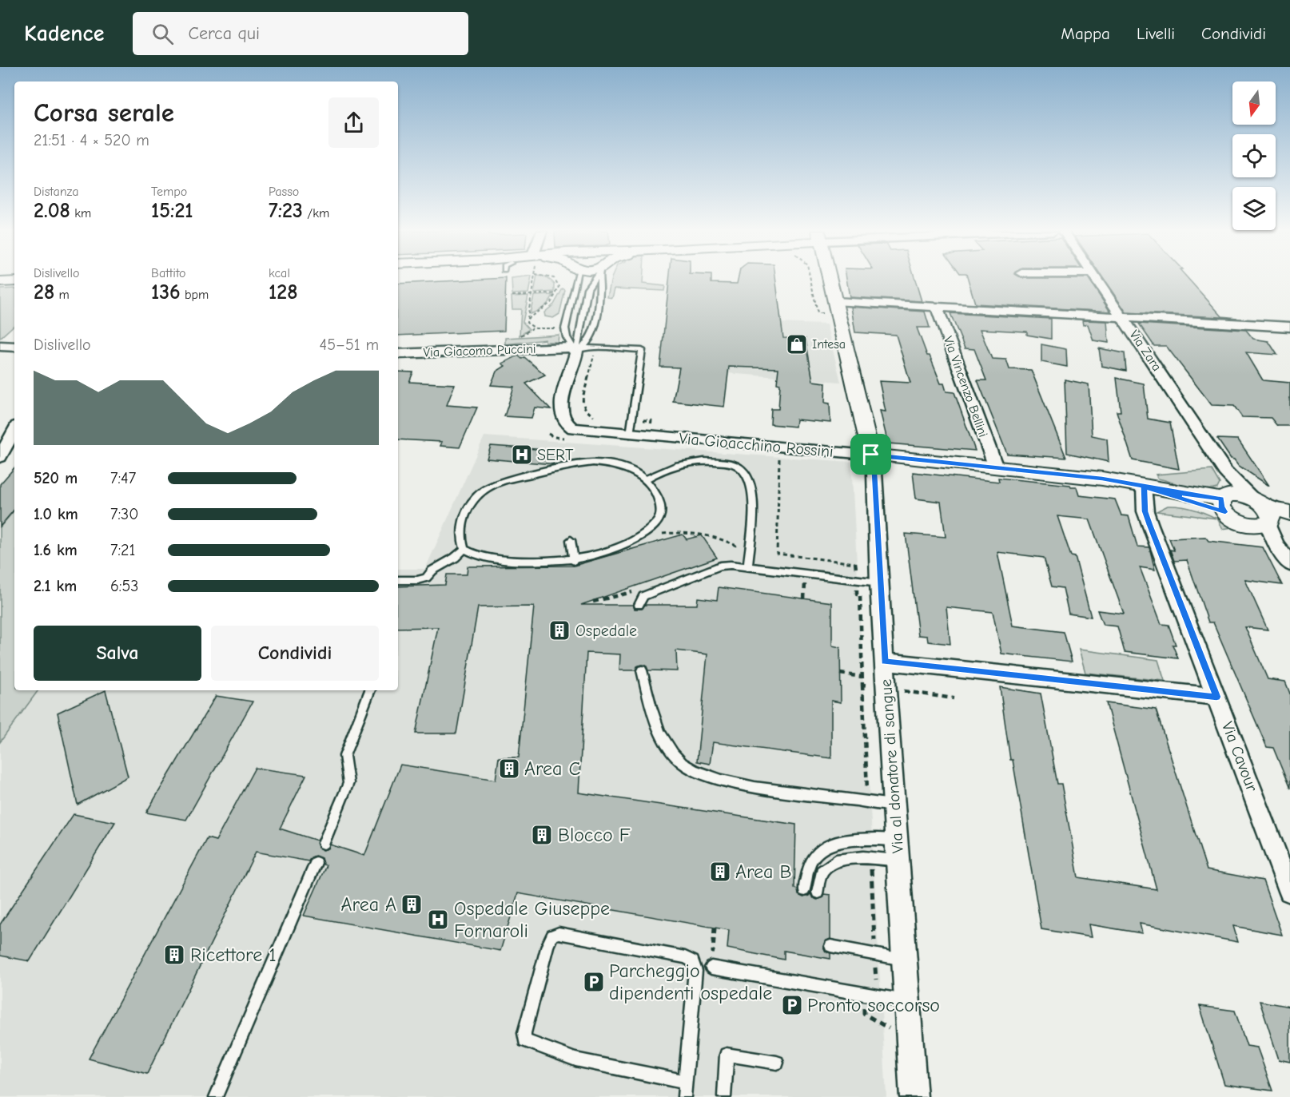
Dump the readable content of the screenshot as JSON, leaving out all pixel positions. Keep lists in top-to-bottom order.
{
  "streets": {
    "street": [
      "Via Giacomo Puccini",
      "Via Zara",
      "Via Vincenzo Bellini",
      "Via Gioacchino Rossini",
      "Via Cavour",
      "Via al donatore di sangue"
    ]
  },
  "crossings": [
    ["Via Giacomo Puccini", "Via Gioacchino Rossini"],
    ["Via Zara", "Via Gioacchino Rossini"],
    ["Via Vincenzo Bellini", "Via Gioacchino Rossini"],
    ["Via Gioacchino Rossini", "Via Cavour"],
    ["Via Gioacchino Rossini", "Via al donatore di sangue"]
  ],
  "places": {
    "shop": ["Intesa"],
    "hospital": ["SERT", "Ospedale Giuseppe Fornaroli"],
    "building": [
      "Ospedale",
      "Area C",
      "Blocco F",
      "Area B",
      "Area A",
      "Ricettore 1"
    ],
    "parking": ["Parcheggio dipendenti ospedale", "Pronto soccorso"]
  },
  "north": "bottom",
  "page": {
    "header": "Kadence",
    "search": "Cerca qui",
    "nav": ["Mappa", "Livelli", "Condividi"],
    "heading": ["Corsa serale", "21:51 · 4 × 520 m"],
    "stats": [
      ["Distanza", "2.08 km"],
      ["Tempo", "15:21"],
      ["Passo", "7:23 /km"],
      ["Dislivello", "28 m"],
      ["Battito", "136 bpm"],
      ["kcal", "128"]
    ],
    "chart": ["Dislivello", "45–51 m"],
    "list": [
      {
        "name": "520 m",
        "note": "7:47"
      },
      {
        "name": "1.0 km",
        "note": "7:30"
      },
      {
        "name": "1.6 km",
        "note": "7:21"
      },
      {
        "name": "2.1 km",
        "note": "6:53"
      }
    ],
    "buttons": ["Salva", "Condividi"]
  }
}
